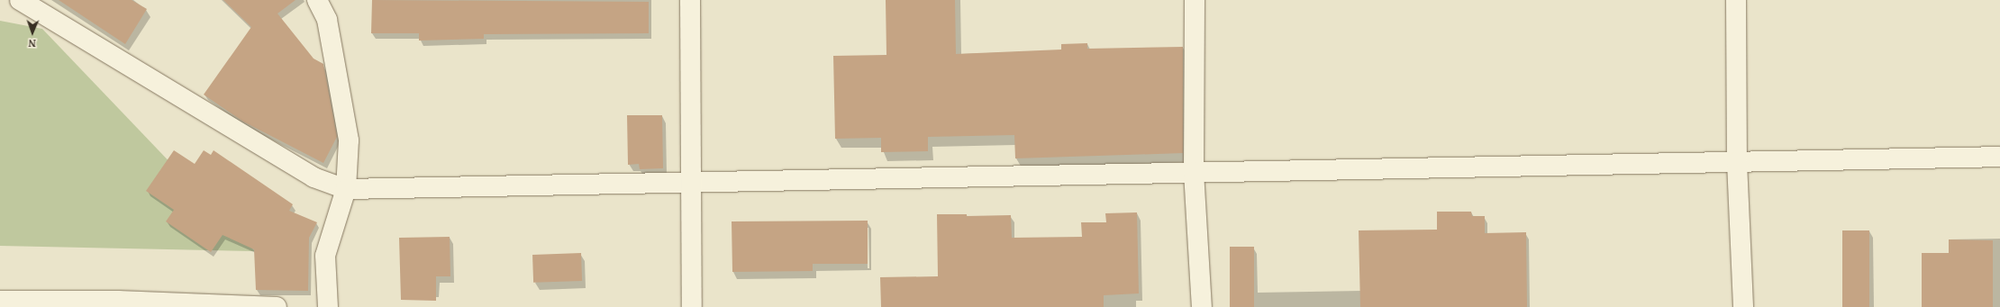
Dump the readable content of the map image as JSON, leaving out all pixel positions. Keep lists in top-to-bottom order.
{
  "north": "bottom"
}
